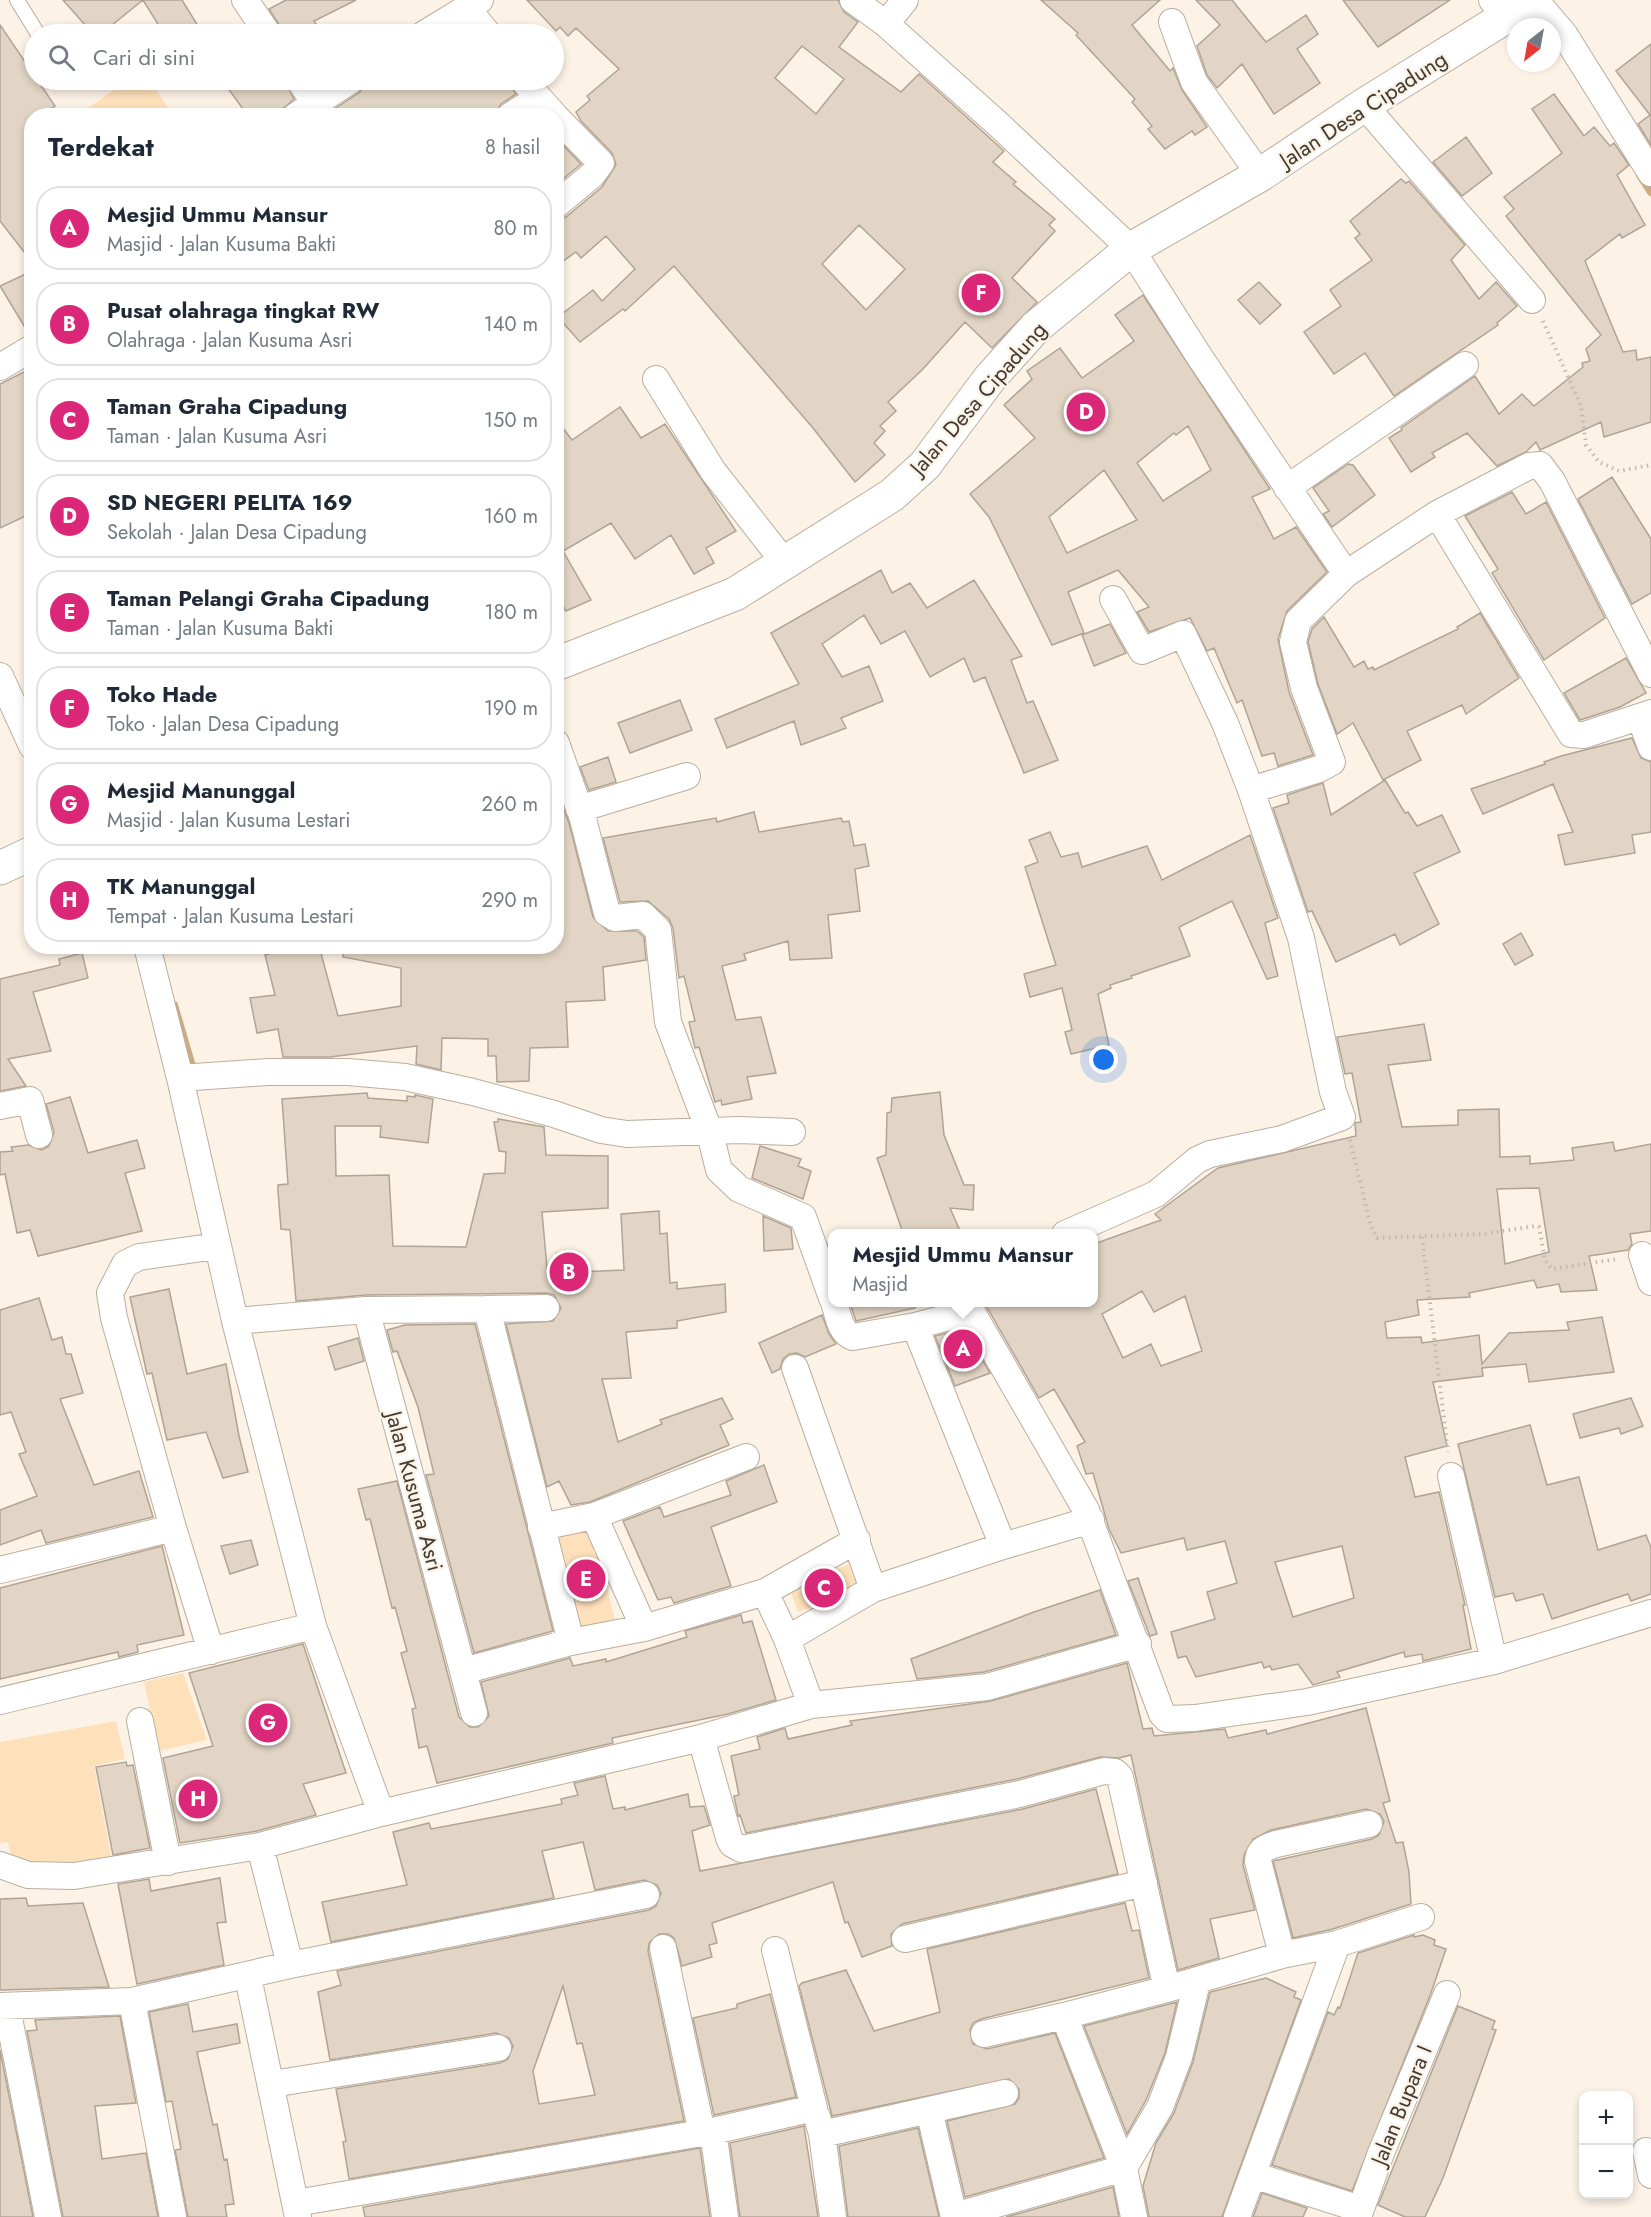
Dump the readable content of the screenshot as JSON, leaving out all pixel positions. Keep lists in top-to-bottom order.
{
  "streets": {
    "street": ["Jalan Desa Cipadung", "Jalan Kusuma Asri", "Jalan Bupara I"]
  },
  "north": "bottom left",
  "page": {
    "search": "Cari di sini",
    "heading": ["Terdekat", "8 hasil"],
    "list": [
      {
        "mark": "A",
        "name": "Mesjid Ummu Mansur",
        "note": "Masjid · Jalan Kusuma Bakti",
        "value": "80 m"
      },
      {
        "mark": "B",
        "name": "Pusat olahraga tingkat RW",
        "note": "Olahraga · Jalan Kusuma Asri",
        "value": "140 m"
      },
      {
        "mark": "C",
        "name": "Taman Graha Cipadung",
        "note": "Taman · Jalan Kusuma Asri",
        "value": "150 m"
      },
      {
        "mark": "D",
        "name": "SD NEGERI PELITA 169",
        "note": "Sekolah · Jalan Desa Cipadung",
        "value": "160 m"
      },
      {
        "mark": "E",
        "name": "Taman Pelangi Graha Cipadung",
        "note": "Taman · Jalan Kusuma Bakti",
        "value": "180 m"
      },
      {
        "mark": "F",
        "name": "Toko Hade",
        "note": "Toko · Jalan Desa Cipadung",
        "value": "190 m"
      },
      {
        "mark": "G",
        "name": "Mesjid Manunggal",
        "note": "Masjid · Jalan Kusuma Lestari",
        "value": "260 m"
      },
      {
        "mark": "H",
        "name": "TK Manunggal",
        "note": "Tempat · Jalan Kusuma Lestari",
        "value": "290 m"
      }
    ],
    "pins": [
      "F",
      "D",
      "B",
      "A",
      "E",
      "C",
      "G",
      "H"
    ],
    "popup": ["Mesjid Ummu Mansur", "Masjid"],
    "map_buttons": ["+", "−"]
  }
}
